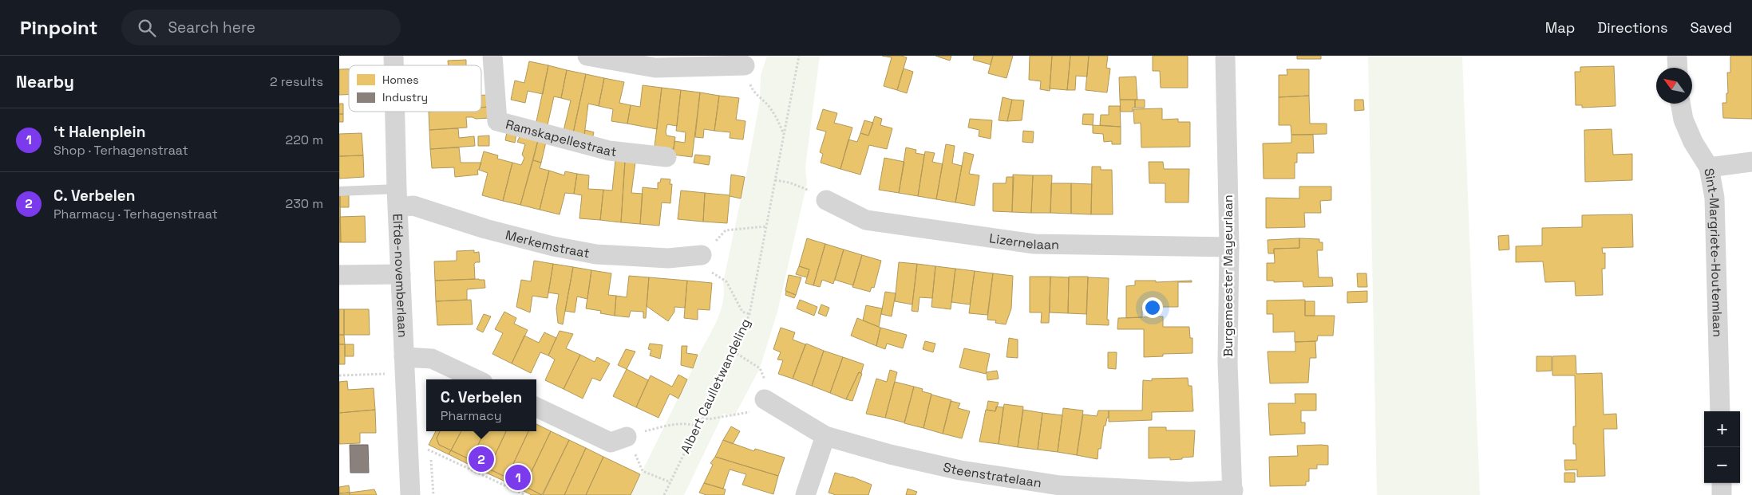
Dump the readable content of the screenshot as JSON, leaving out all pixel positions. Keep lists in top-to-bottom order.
{
  "streets": {
    "street": [
      "Ramskapellestraat",
      "Lizernelaan",
      "Merkemstraat",
      "Sint-Margriete-Houtemlaan",
      "Elfde-novemberlaan",
      "Burgemeester Mayeurlaan",
      "Steenstratelaan"
    ],
    "path": ["Albert Caulletwandeling"]
  },
  "crossings": [
    ["Lizernelaan", "Burgemeester Mayeurlaan"],
    ["Merkemstraat", "Elfde-novemberlaan"],
    ["Burgemeester Mayeurlaan", "Steenstratelaan"]
  ],
  "legend": ["Homes", "Industry"],
  "north": "top left",
  "page": {
    "header": "Pinpoint",
    "search": "Search here",
    "nav": ["Map", "Directions", "Saved"],
    "heading": ["Nearby", "2 results"],
    "list": [
      {
        "mark": "1",
        "name": "‘t Halenplein",
        "note": "Shop · Terhagenstraat",
        "value": "220 m"
      },
      {
        "mark": "2",
        "name": "C. Verbelen",
        "note": "Pharmacy · Terhagenstraat",
        "value": "230 m"
      }
    ],
    "popup": ["C. Verbelen", "Pharmacy"],
    "map_buttons": ["+", "−"],
    "pins": ["2", "1"]
  }
}
